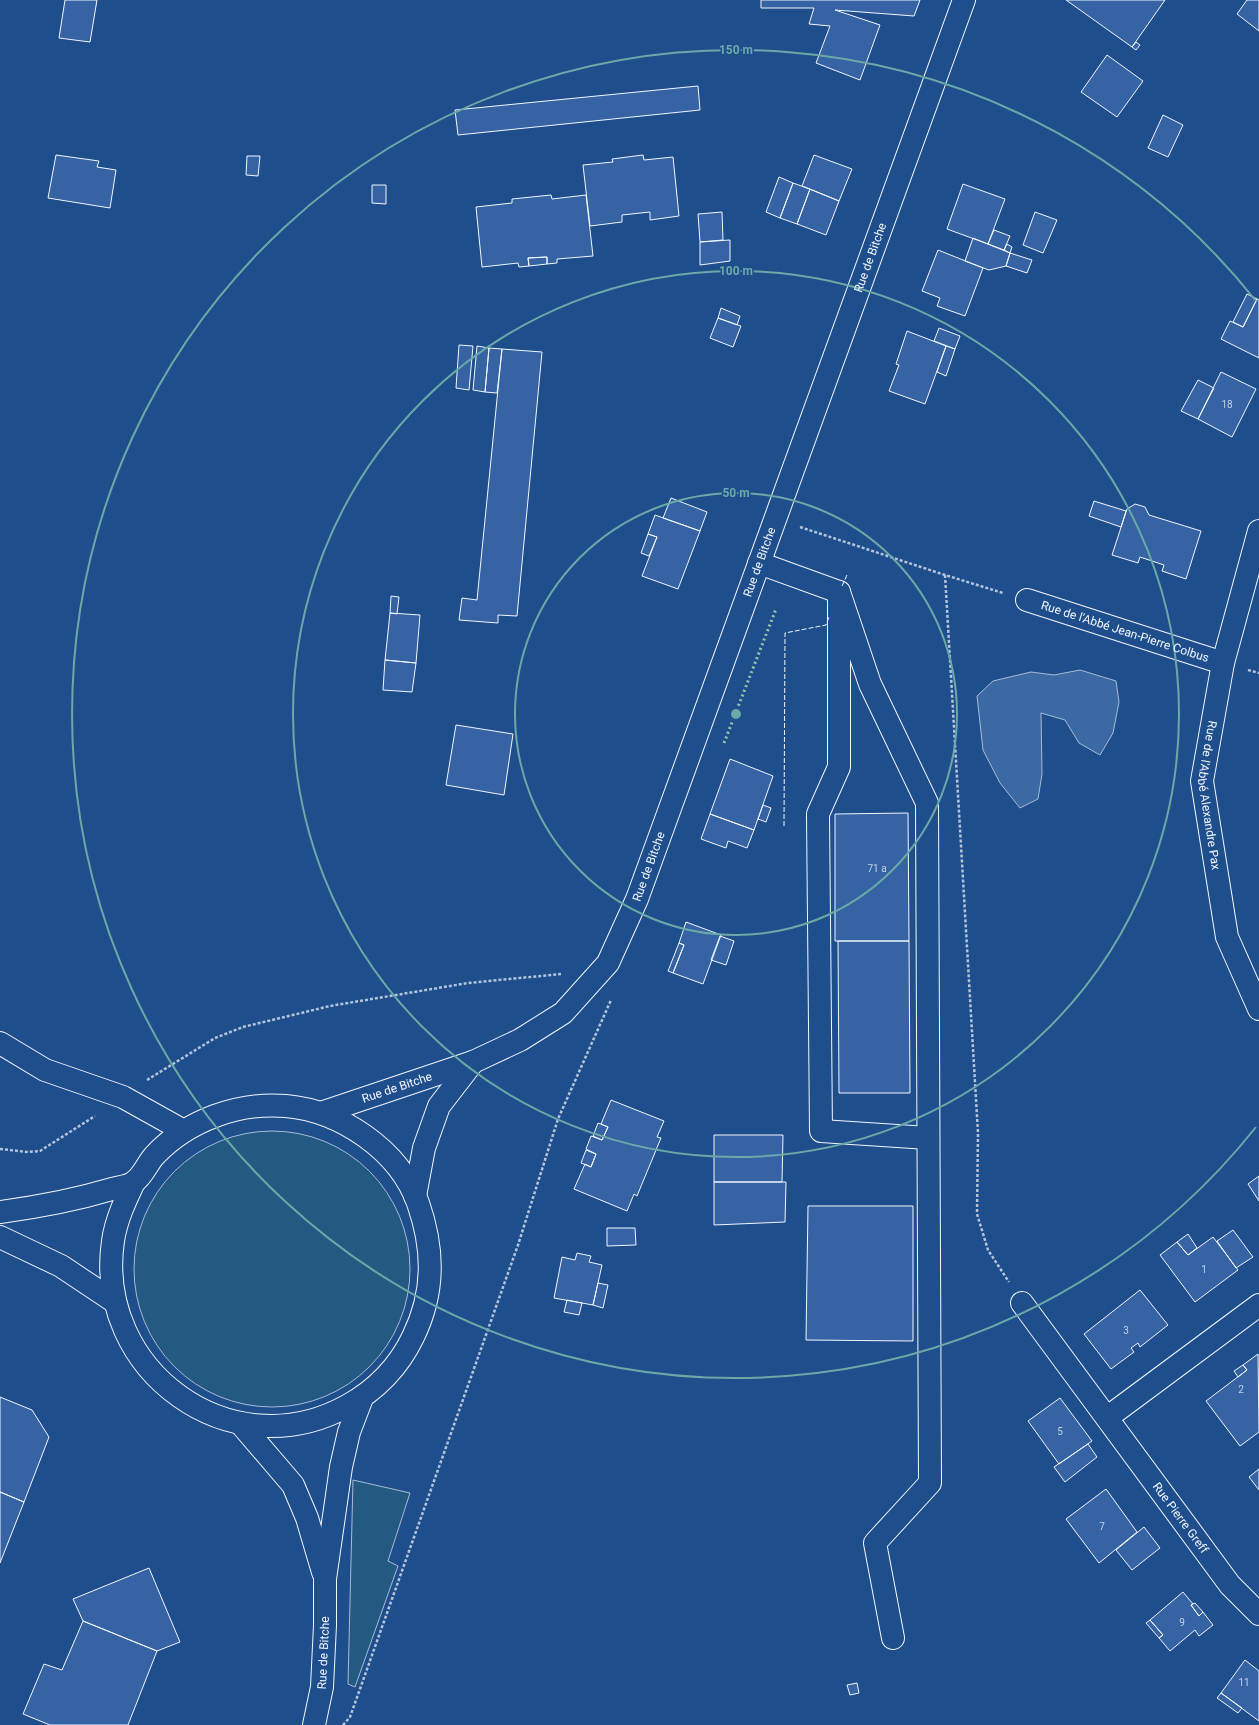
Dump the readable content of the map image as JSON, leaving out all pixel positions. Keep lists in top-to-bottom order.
{
  "streets": {
    "main road": [
      "Rue de Bitche",
      "Rue de l'Abbé Jean-Pierre Colbus",
      "Rue de l'Abbé Alexandre Pax",
      "Rue Pierre Greff"
    ]
  },
  "crossings": [
    ["Rue de l'Abbé Jean-Pierre Colbus", "Rue de l'Abbé Alexandre Pax"]
  ],
  "house_numbers": [
    "18",
    "71 a",
    "1",
    "3",
    "2",
    "5",
    "7",
    "9",
    "11"
  ],
  "rings": ["150 m", "100 m", "50 m"]
}
